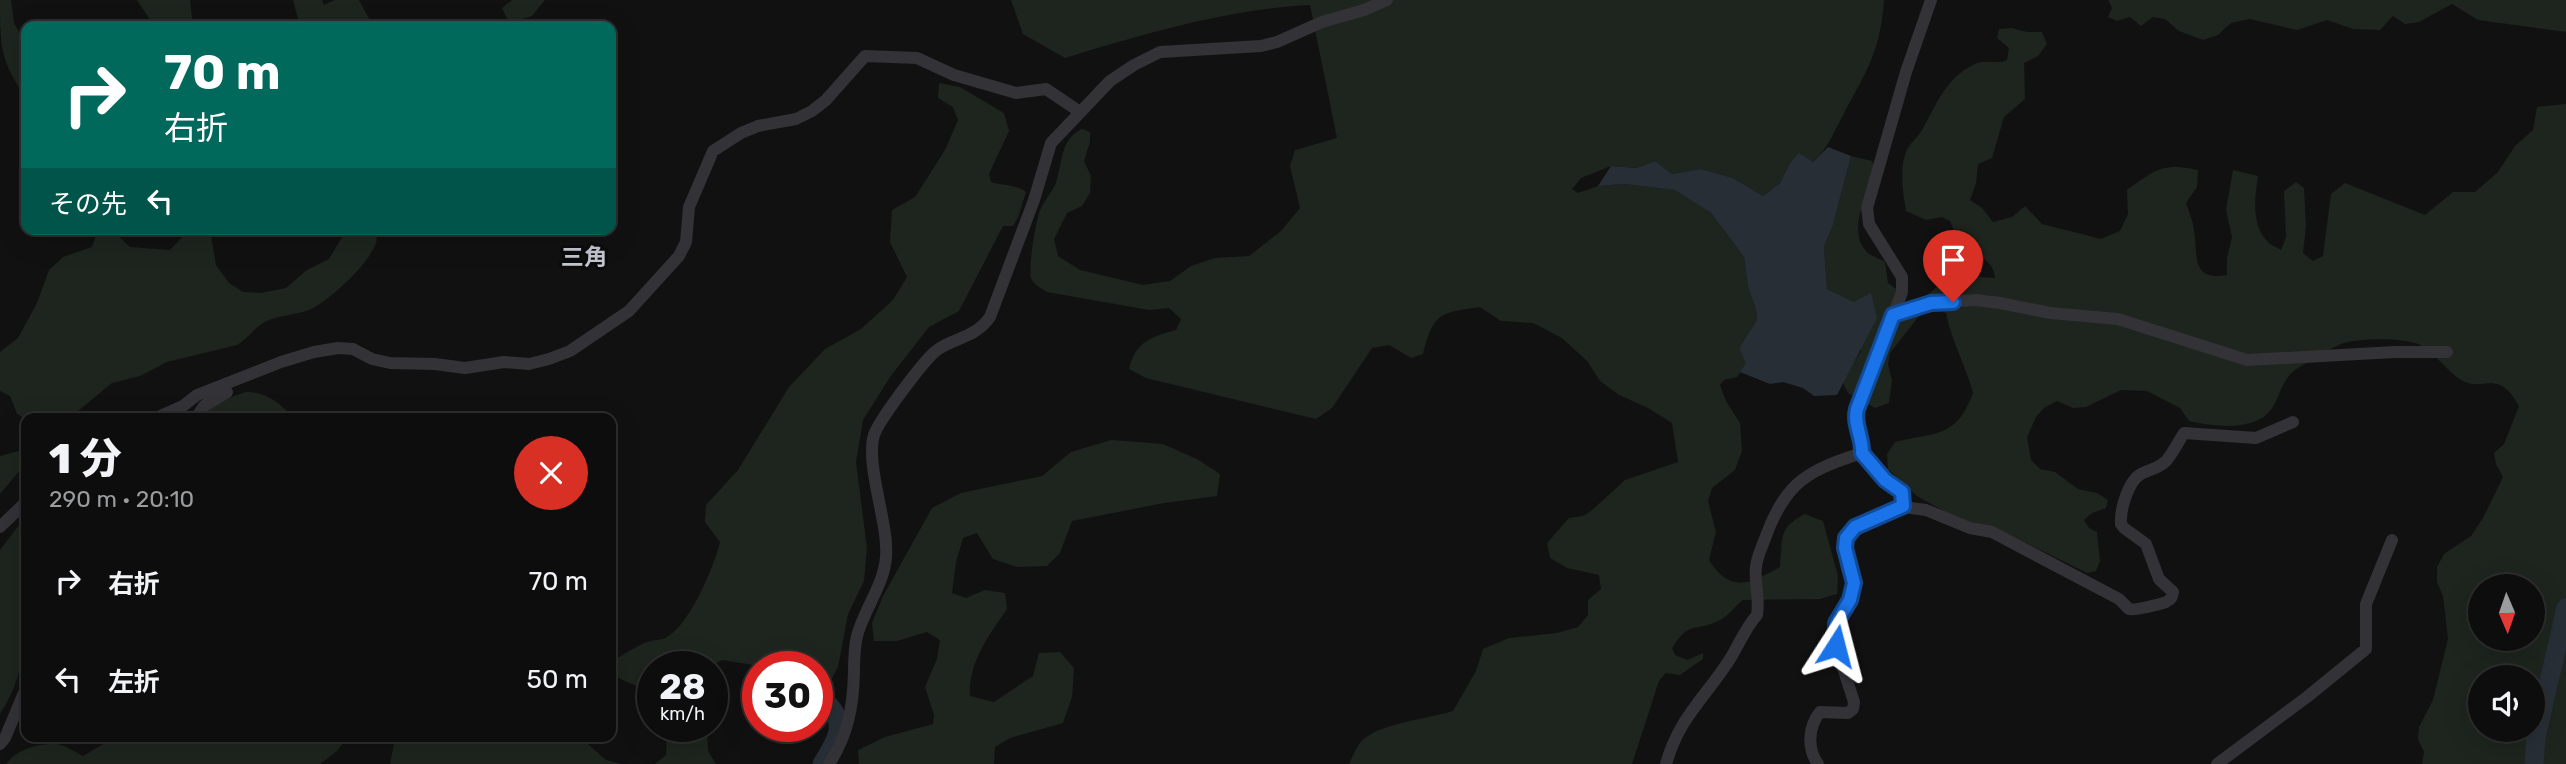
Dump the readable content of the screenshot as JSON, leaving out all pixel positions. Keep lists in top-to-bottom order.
{
  "districts": ["三角"],
  "north": "bottom",
  "page": {
    "turn": ["70 m", "右折"],
    "then": "その先",
    "heading": ["1 分", "290 m · 20:10"],
    "list": [
      {
        "name": "右折",
        "value": "70 m"
      },
      {
        "name": "左折",
        "value": "50 m"
      }
    ],
    "speed": "28 km/h",
    "limit": "30"
  }
}
